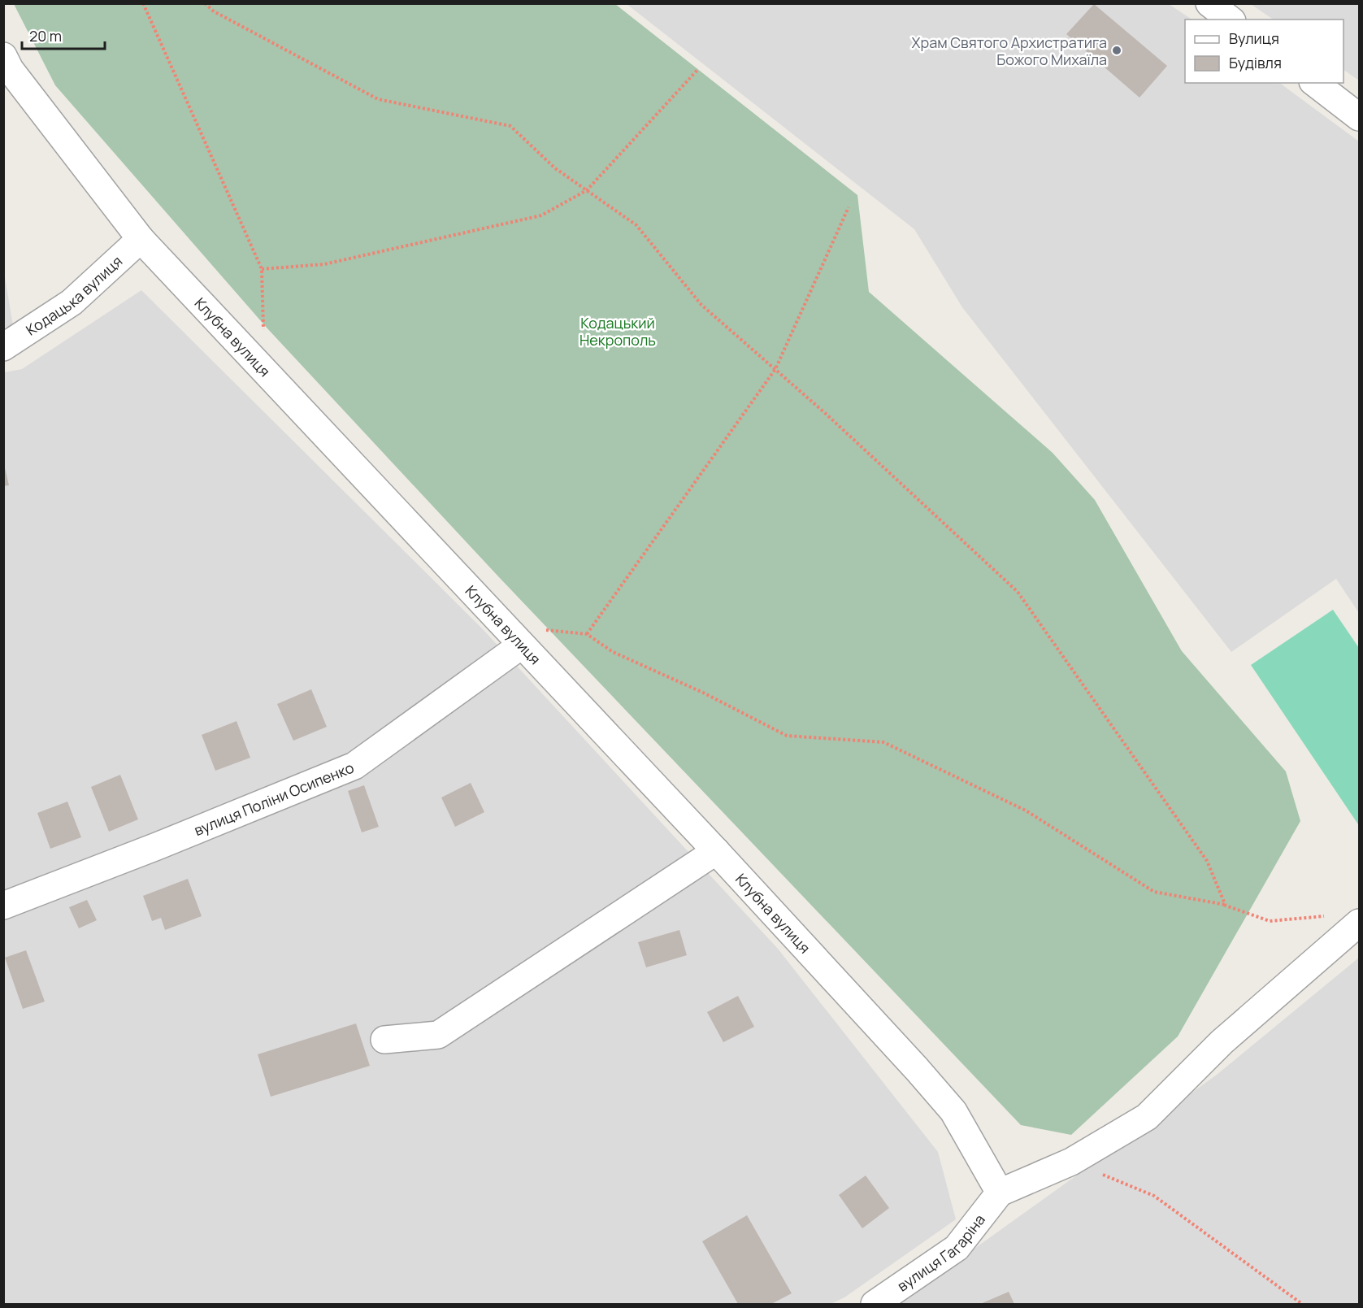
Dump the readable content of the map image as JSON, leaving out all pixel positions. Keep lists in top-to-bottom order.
{
  "streets": {
    "street": [
      "Кодацька вулиця",
      "Клубна вулиця",
      "вулиця Поліни Осипенко",
      "вулиця Гагаріна"
    ]
  },
  "crossings": [
    ["Кодацька вулиця", "Клубна вулиця"],
    ["Клубна вулиця", "вулиця Поліни Осипенко"],
    ["Клубна вулиця", "вулиця Гагаріна"]
  ],
  "parks": ["Кодацький Некрополь"],
  "places": ["Храм Святого Архистратига Божого Михаїла"],
  "legend": ["Вулиця", "Будівля"],
  "scale_bar": "20 m"
}
